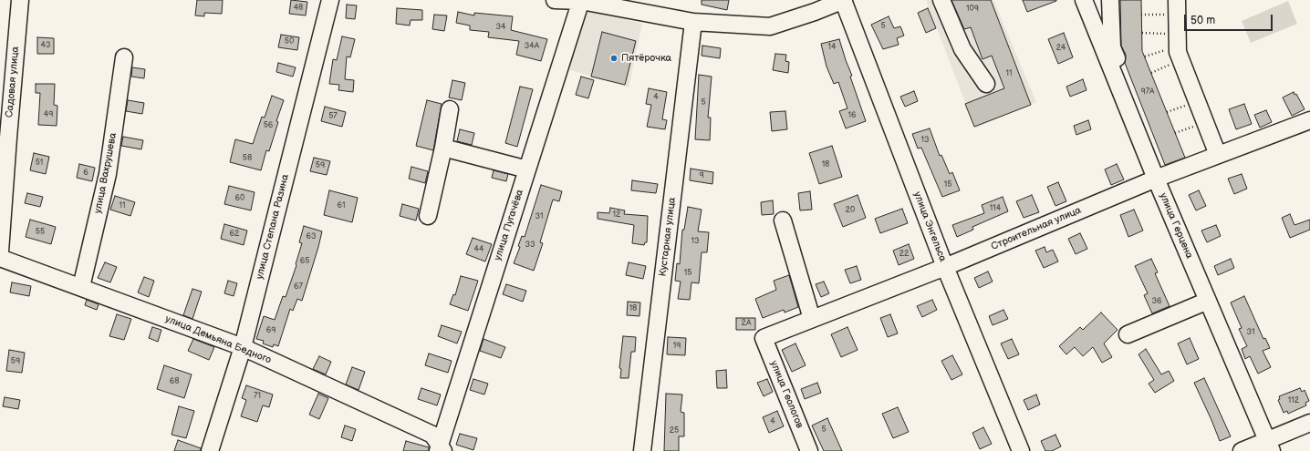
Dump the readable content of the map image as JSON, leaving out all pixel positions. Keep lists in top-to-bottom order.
{
  "streets": {
    "street": [
      "Садовая улица",
      "улица Вахрушева",
      "улица Пугачёва",
      "улица Герцена",
      "улица Степана Разина",
      "улица Энгельса",
      "Строительная улица",
      "Кустарная улица",
      "улица Демьяна Бедного",
      "улица Геологов"
    ]
  },
  "crossings": [
    ["улица Вахрушева", "улица Демьяна Бедного"],
    ["улица Пугачёва", "улица Демьяна Бедного"],
    ["улица Герцена", "Строительная улица"],
    ["улица Степана Разина", "улица Демьяна Бедного"],
    ["улица Энгельса", "Строительная улица"],
    ["Строительная улица", "улица Геологов"]
  ],
  "places": ["Пятёрочка"],
  "house_numbers": [
    "48",
    "109",
    "5",
    "34",
    "50",
    "43",
    "34А",
    "14",
    "24",
    "11",
    "97А",
    "4",
    "5",
    "49",
    "16",
    "57",
    "56",
    "13",
    "58",
    "51",
    "18",
    "59",
    "6",
    "9",
    "15",
    "60",
    "11",
    "61",
    "114",
    "20",
    "12",
    "31",
    "55",
    "62",
    "63",
    "13",
    "33",
    "44",
    "22",
    "65",
    "15",
    "67",
    "36",
    "18",
    "2А",
    "69",
    "31",
    "19",
    "59",
    "68",
    "71",
    "112",
    "4",
    "5",
    "25"
  ],
  "scale_bar": "50 m"
}
